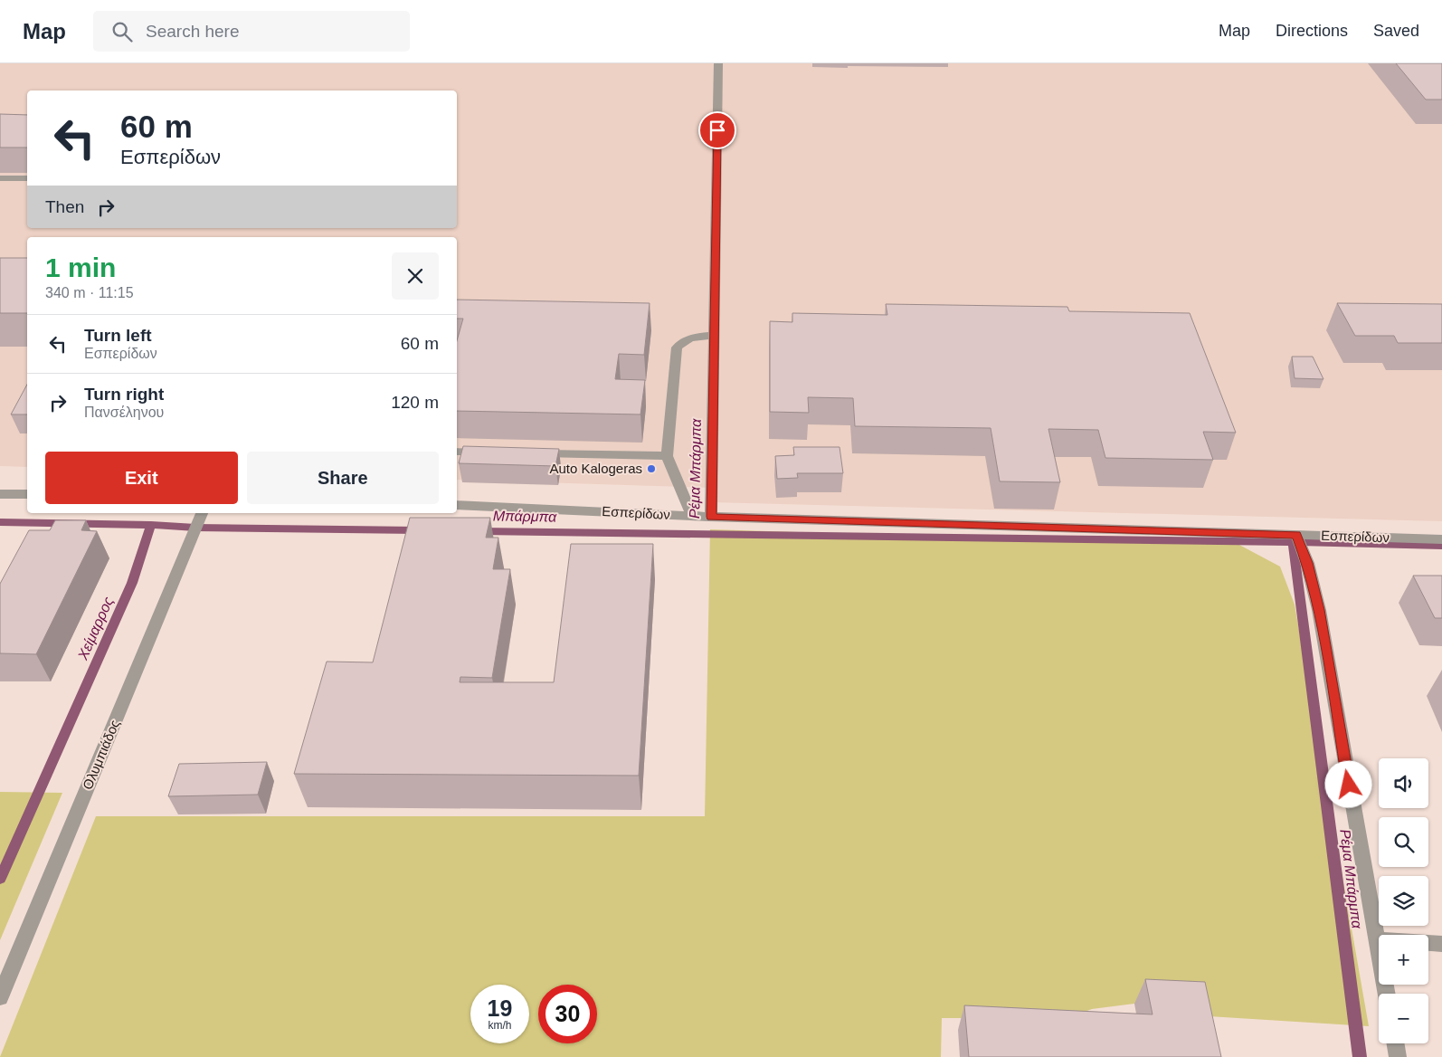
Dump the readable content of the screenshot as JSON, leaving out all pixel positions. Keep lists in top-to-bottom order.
{
  "streets": {
    "street": ["Εσπερίδων", "Ολυμπιάδος"]
  },
  "water": ["Ρέμα Μπάρμπα", "Μπάρμπα", "Χείμαρρος"],
  "places": ["Auto Kalogeras"],
  "page": {
    "header": "Map",
    "search": "Search here",
    "nav": ["Map", "Directions", "Saved"],
    "turn": ["60 m", "Εσπερίδων"],
    "then": "Then",
    "heading": ["1 min", "340 m · 11:15"],
    "list": [
      {
        "name": "Turn left",
        "note": "Εσπερίδων",
        "value": "60 m"
      },
      {
        "name": "Turn right",
        "note": "Πανσέληνου",
        "value": "120 m"
      }
    ],
    "buttons": ["Exit", "Share"],
    "map_buttons": ["+", "−"],
    "speed": "19 km/h",
    "limit": "30"
  }
}
